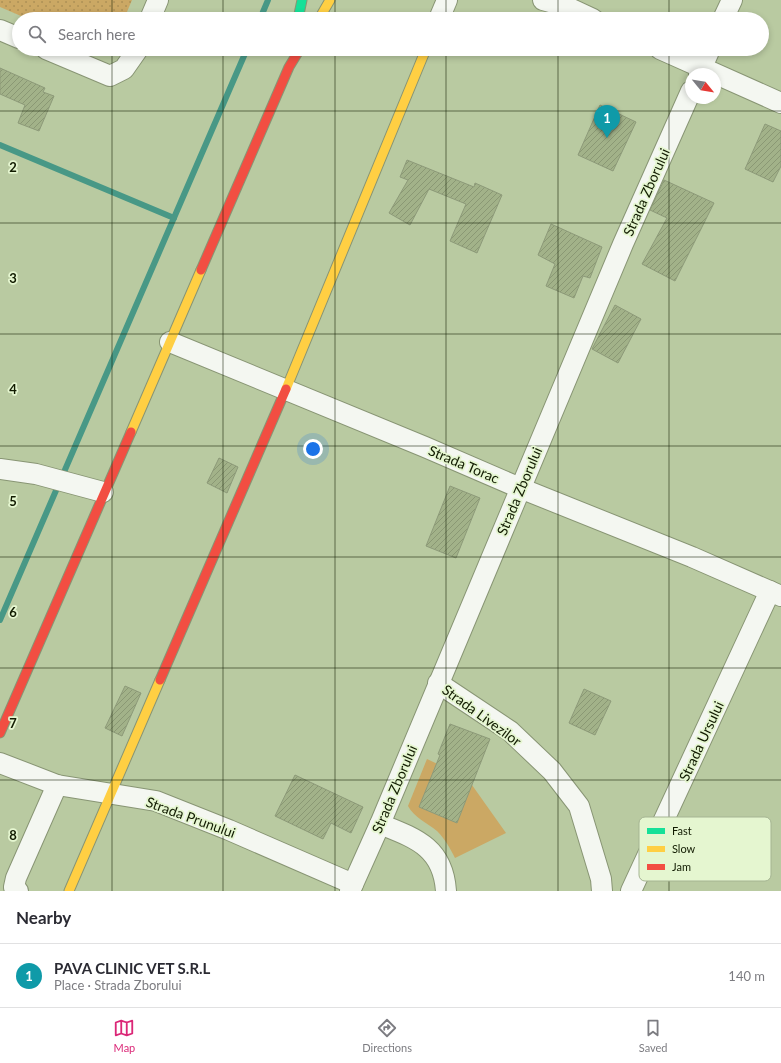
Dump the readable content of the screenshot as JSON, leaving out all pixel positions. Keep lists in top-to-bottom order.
{
  "streets": {
    "street": [
      "Strada Zborului",
      "Strada Torac",
      "Strada Livezilor",
      "Strada Ursului",
      "Strada Prunului"
    ]
  },
  "crossings": [
    ["Strada Zborului", "Strada Torac"],
    ["Strada Zborului", "Strada Livezilor"],
    ["Strada Zborului", "Strada Prunului"],
    ["Strada Torac", "Strada Ursului"]
  ],
  "legend": ["Fast", "Slow", "Jam"],
  "north": "bottom right",
  "page": {
    "search": "Search here",
    "pins": "1",
    "heading": "Nearby",
    "list": [
      {
        "mark": "1",
        "name": "PAVA CLINIC VET S.R.L",
        "note": "Place · Strada Zborului",
        "value": "140 m"
      }
    ],
    "nav": ["Map", "Directions", "Saved"]
  },
  "grid": {
    "rows": [
      "2",
      "3",
      "4",
      "5",
      "6",
      "7",
      "8"
    ]
  }
}
